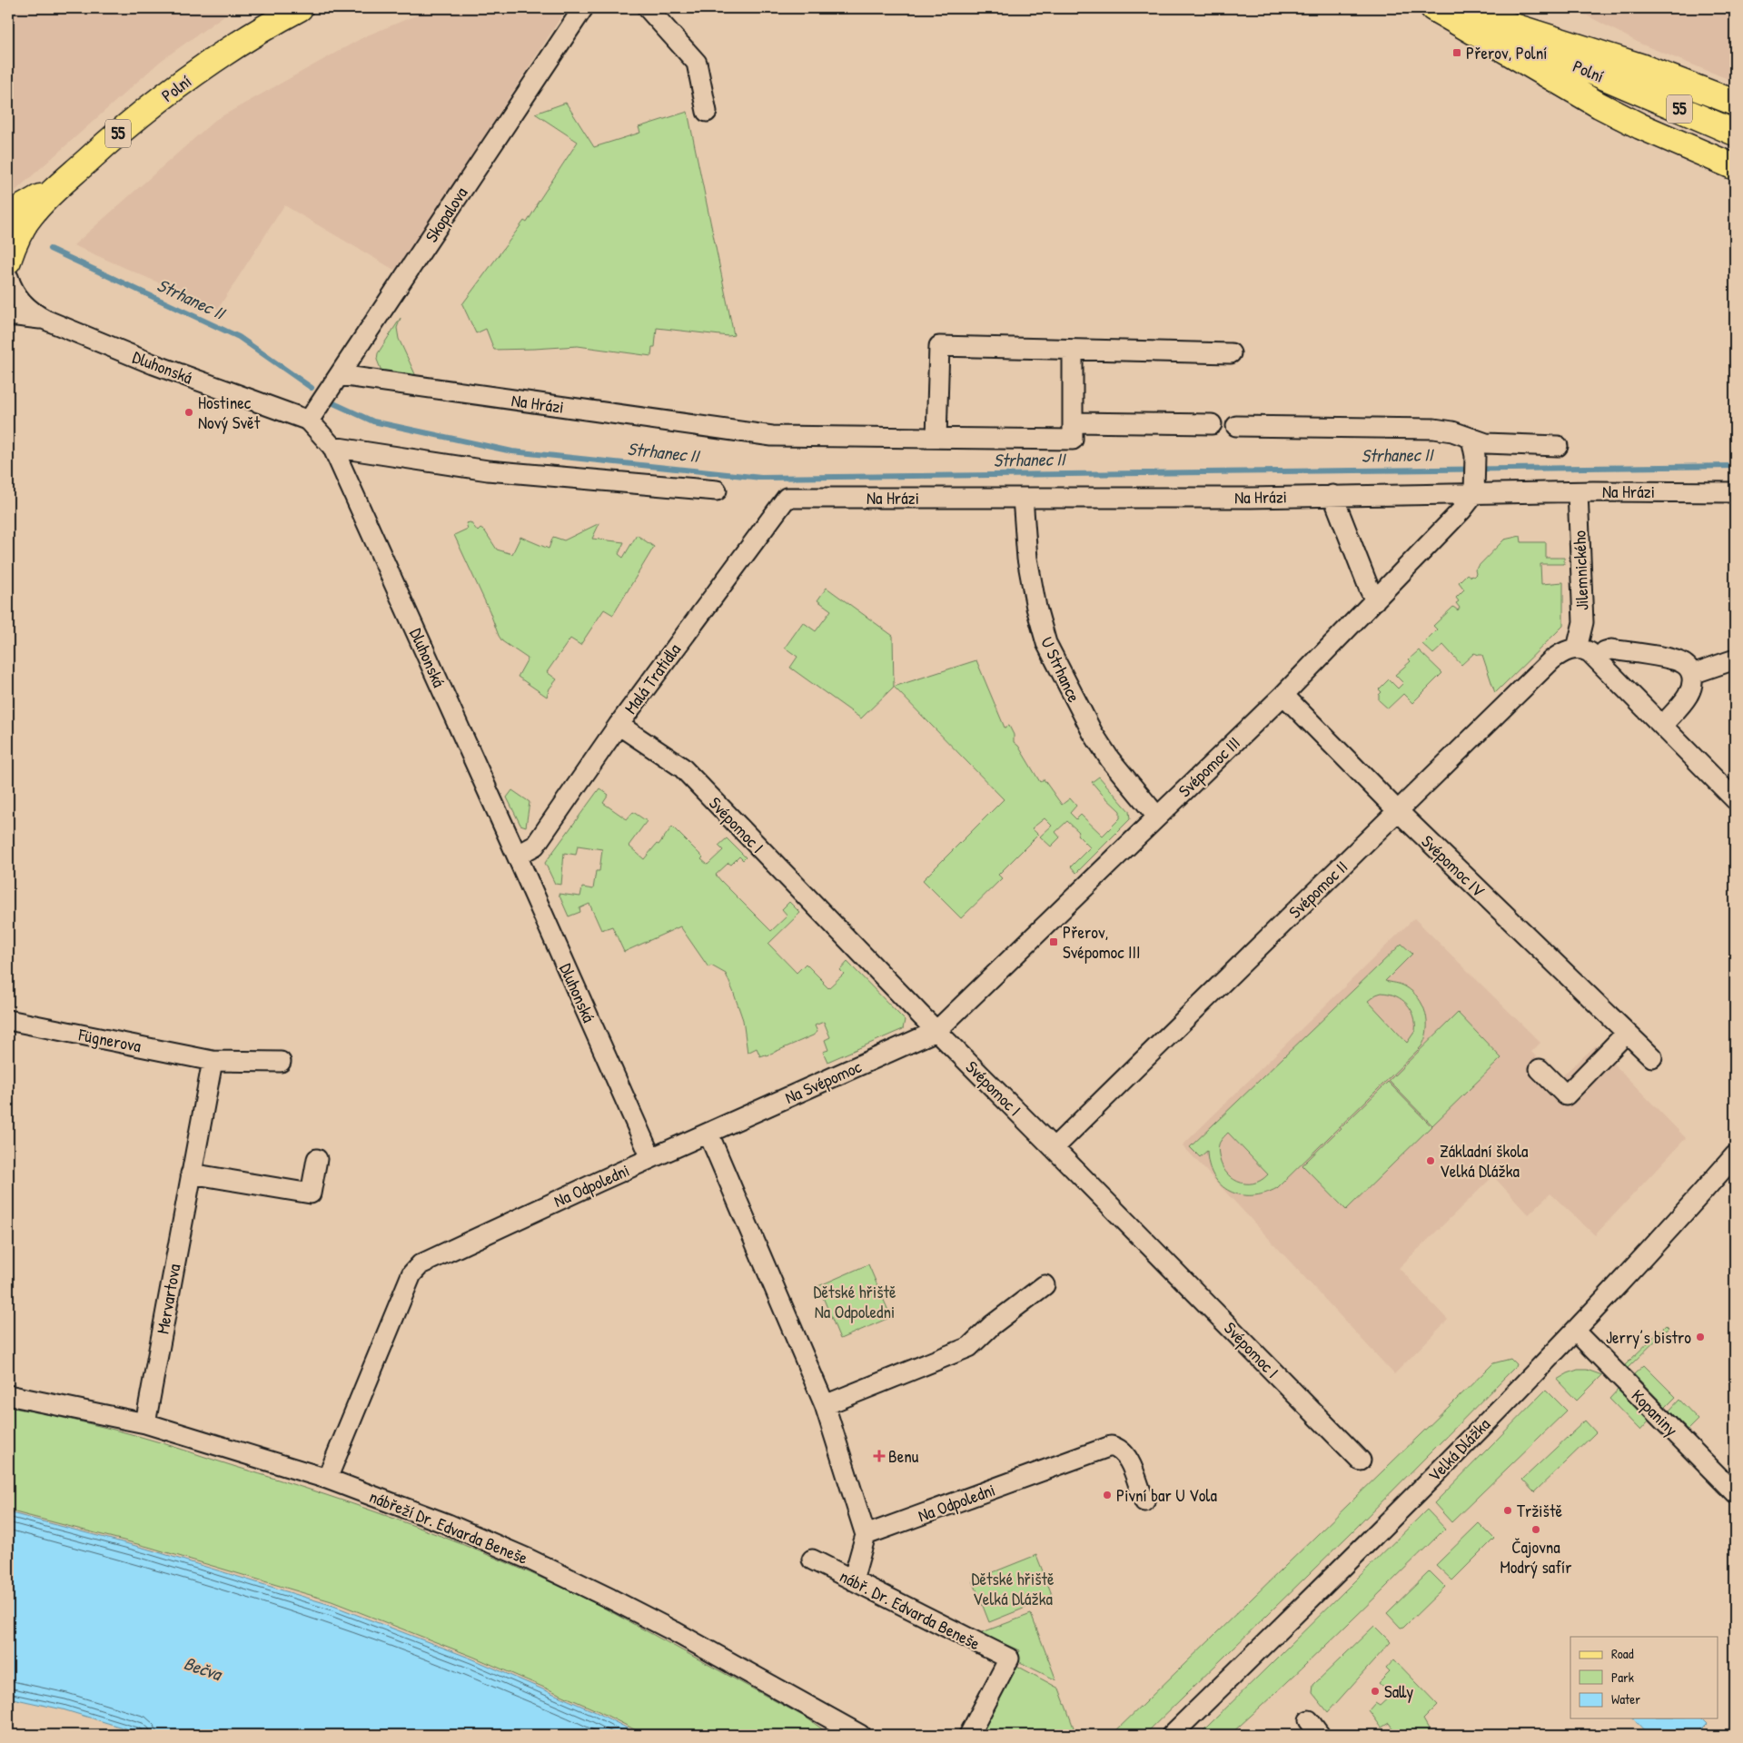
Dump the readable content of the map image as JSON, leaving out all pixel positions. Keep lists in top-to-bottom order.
{
  "streets": {
    "main road": ["Polní", "55"],
    "street": [
      "Skopalova",
      "Dluhonská",
      "Na Hrázi",
      "Jilemnického",
      "U Strhance",
      "Malá Tratidla",
      "Svépomoc III",
      "Svépomoc I",
      "Svépomoc IV",
      "Svépomoc II",
      "Fügnerova",
      "Na Svépomoc",
      "Na Odpoledni",
      "Mervartova",
      "Kopaniny",
      "Velká Dlážka",
      "nábřeží Dr. Edvarda Beneše",
      "nábř. Dr. Edvarda Beneše"
    ]
  },
  "crossings": [
    ["Skopalova", "Dluhonská"],
    ["Skopalova", "Na Hrázi"],
    ["Dluhonská", "Malá Tratidla"],
    ["Dluhonská", "Na Odpoledni"],
    ["Na Hrázi", "Jilemnického"],
    ["Na Hrázi", "U Strhance"],
    ["Na Hrázi", "Malá Tratidla"],
    ["Na Hrázi", "Svépomoc III"],
    ["Jilemnického", "Svépomoc II"],
    ["U Strhance", "Svépomoc III"],
    ["Malá Tratidla", "Svépomoc I"],
    ["Svépomoc III", "Svépomoc I"],
    ["Svépomoc III", "Svépomoc IV"],
    ["Svépomoc III", "Na Svépomoc"],
    ["Svépomoc I", "Svépomoc II"],
    ["Svépomoc I", "Na Svépomoc"],
    ["Svépomoc IV", "Svépomoc II"],
    ["Fügnerova", "Mervartova"],
    ["Na Svépomoc", "Na Odpoledni"],
    ["Na Odpoledni", "nábřeží Dr. Edvarda Beneše"],
    ["Mervartova", "nábřeží Dr. Edvarda Beneše"],
    ["Kopaniny", "Velká Dlážka"]
  ],
  "water": ["Strhanec II", "Bečva"],
  "parks": ["Dětské hřiště Na Odpoledni", "Dětské hřiště Velká Dlážka"],
  "places": {
    "transit": ["Přerov, Polní", "Přerov, Svépomoc III"],
    "other": [
      "Hostinec Nový Svět",
      "Základní škola Velká Dlážka",
      "Jerry’s bistro",
      "Pivní bar U Vola",
      "Tržiště",
      "Čajovna Modrý safír",
      "Sally"
    ],
    "health": ["Benu"]
  },
  "legend": ["Road", "Park", "Water"]
}
